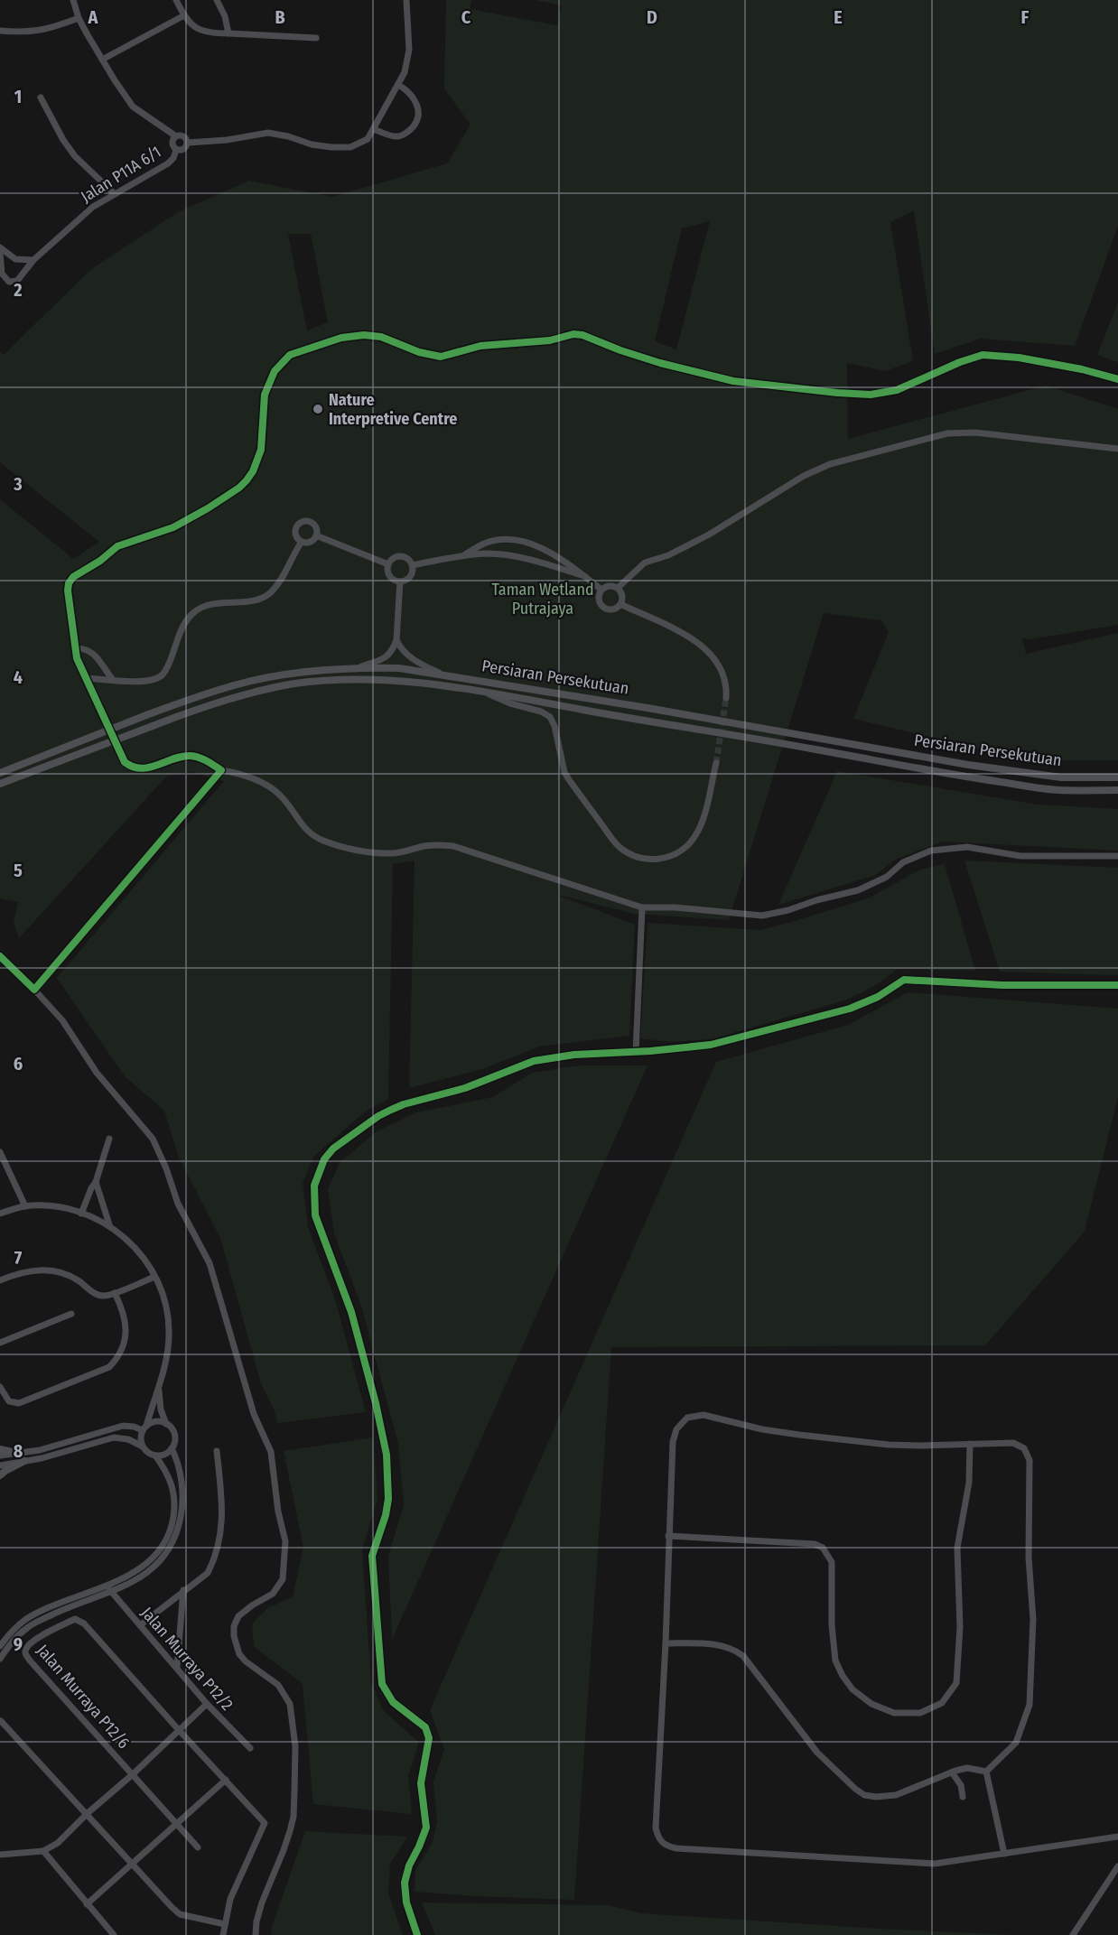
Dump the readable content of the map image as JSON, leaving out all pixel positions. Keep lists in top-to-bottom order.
{
  "streets": {
    "main road": ["Persiaran Persekutuan"],
    "street": ["Jalan P11A 6/1", "Jalan Murraya P12/2", "Jalan Murraya P12/6"]
  },
  "parks": ["Taman Wetland Putrajaya"],
  "places": ["Nature Interpretive Centre"],
  "grid": {
    "columns": [
      "A",
      "B",
      "C",
      "D",
      "E",
      "F"
    ],
    "rows": [
      "1",
      "2",
      "3",
      "4",
      "5",
      "6",
      "7",
      "8",
      "9"
    ]
  }
}
